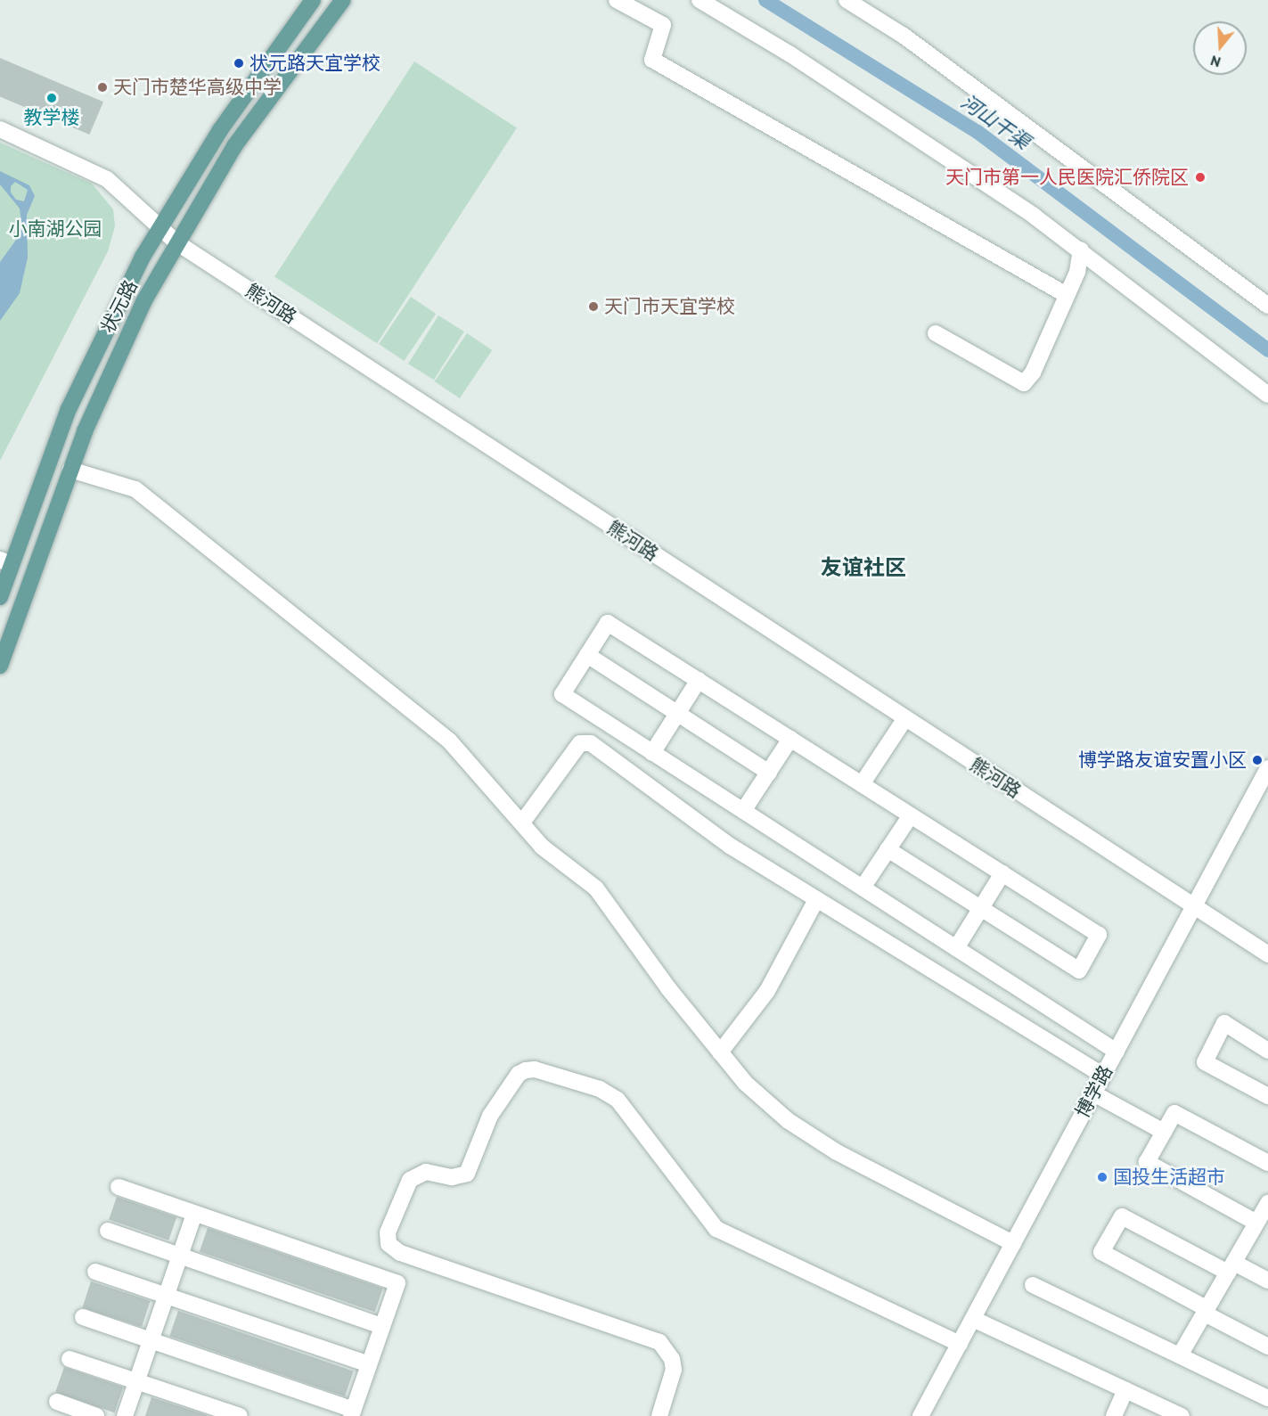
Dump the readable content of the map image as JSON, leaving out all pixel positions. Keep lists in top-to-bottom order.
{
  "streets": {
    "main road": ["状元路"],
    "street": ["熊河路", "博学路"]
  },
  "crossings": [
    ["熊河路", "状元路"],
    ["熊河路", "博学路"]
  ],
  "districts": ["友谊社区"],
  "water": ["河山干渠"],
  "parks": ["小南湖公园"],
  "places": [
    "状元路天宜学校",
    "天门市楚华高级中学",
    "教学楼",
    "天门市第一人民医院汇侨院区",
    "天门市天宜学校",
    "博学路友谊安置小区",
    "国投生活超市"
  ],
  "north": "bottom"
}
